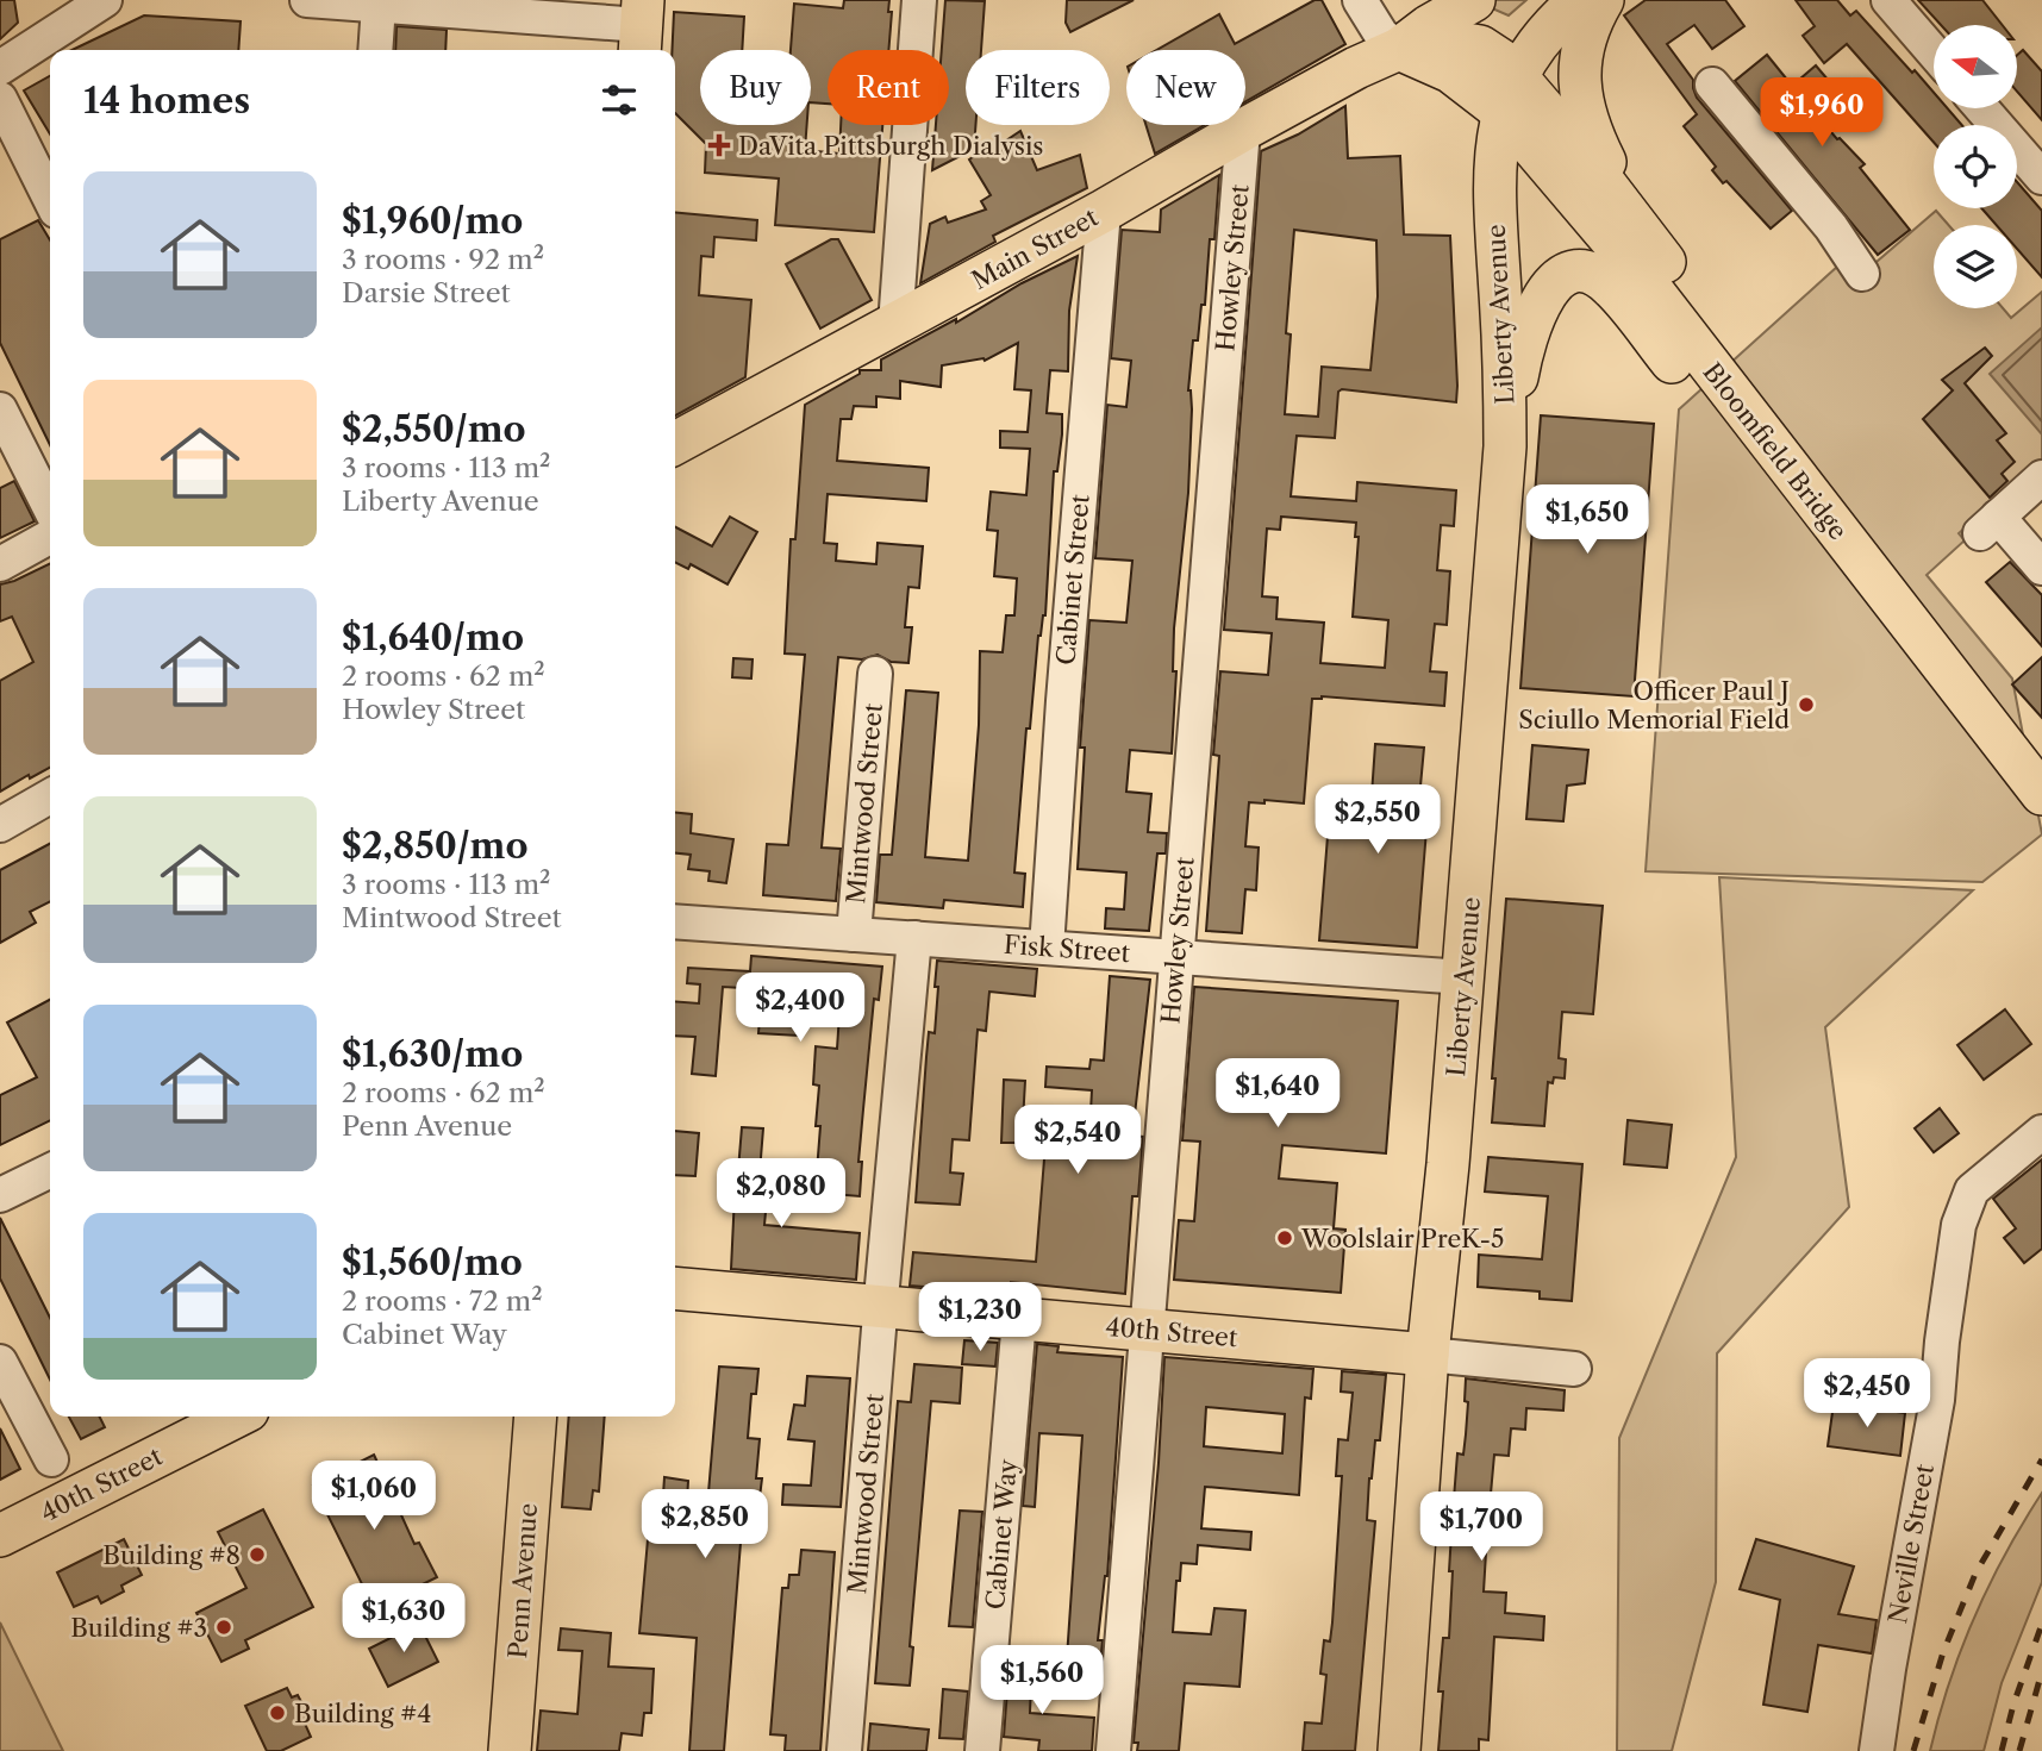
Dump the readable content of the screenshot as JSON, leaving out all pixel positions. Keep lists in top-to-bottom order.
{
  "streets": {
    "main road": [
      "Main Street",
      "Liberty Avenue",
      "Bloomfield Bridge",
      "40th Street",
      "Penn Avenue"
    ],
    "street": [
      "Howley Street",
      "Cabinet Street",
      "Mintwood Street",
      "Fisk Street",
      "Cabinet Way",
      "Neville Street"
    ]
  },
  "crossings": [
    ["Main Street", "Howley Street"],
    ["Main Street", "Liberty Avenue"],
    ["Main Street", "Bloomfield Bridge"],
    ["Main Street", "Cabinet Street"],
    ["Howley Street", "Fisk Street"],
    ["Howley Street", "40th Street"],
    ["Liberty Avenue", "Bloomfield Bridge"],
    ["Liberty Avenue", "Fisk Street"],
    ["Liberty Avenue", "40th Street"],
    ["Cabinet Street", "Fisk Street"],
    ["Mintwood Street", "Fisk Street"],
    ["Mintwood Street", "40th Street"],
    ["40th Street", "Cabinet Way"]
  ],
  "places": {
    "health": ["DaVita Pittsburgh Dialysis"],
    "other": [
      "Officer Paul J Sciullo Memorial Field",
      "Woolslair PreK-5",
      "Building #8",
      "Building #3",
      "Building #4"
    ]
  },
  "north": "left",
  "page": {
    "chip": [
      "Buy",
      "Rent",
      "Filters",
      "New"
    ],
    "heading": "14 homes",
    "price": [
      "$1,960",
      "$1,650",
      "$2,550",
      "$2,400",
      "$1,640",
      "$2,540",
      "$2,080",
      "$1,230",
      "$2,450",
      "$1,060",
      "$2,850",
      "$1,700",
      "$1,630",
      "$1,560"
    ],
    "list": [
      {
        "name": "$1,960/mo",
        "note": "3 rooms · 92 m² · Darsie Street"
      },
      {
        "name": "$2,550/mo",
        "note": "3 rooms · 113 m² · Liberty Avenue"
      },
      {
        "name": "$1,640/mo",
        "note": "2 rooms · 62 m² · Howley Street"
      },
      {
        "name": "$2,850/mo",
        "note": "3 rooms · 113 m² · Mintwood Street"
      },
      {
        "name": "$1,630/mo",
        "note": "2 rooms · 62 m² · Penn Avenue"
      },
      {
        "name": "$1,560/mo",
        "note": "2 rooms · 72 m² · Cabinet Way"
      }
    ]
  }
}
